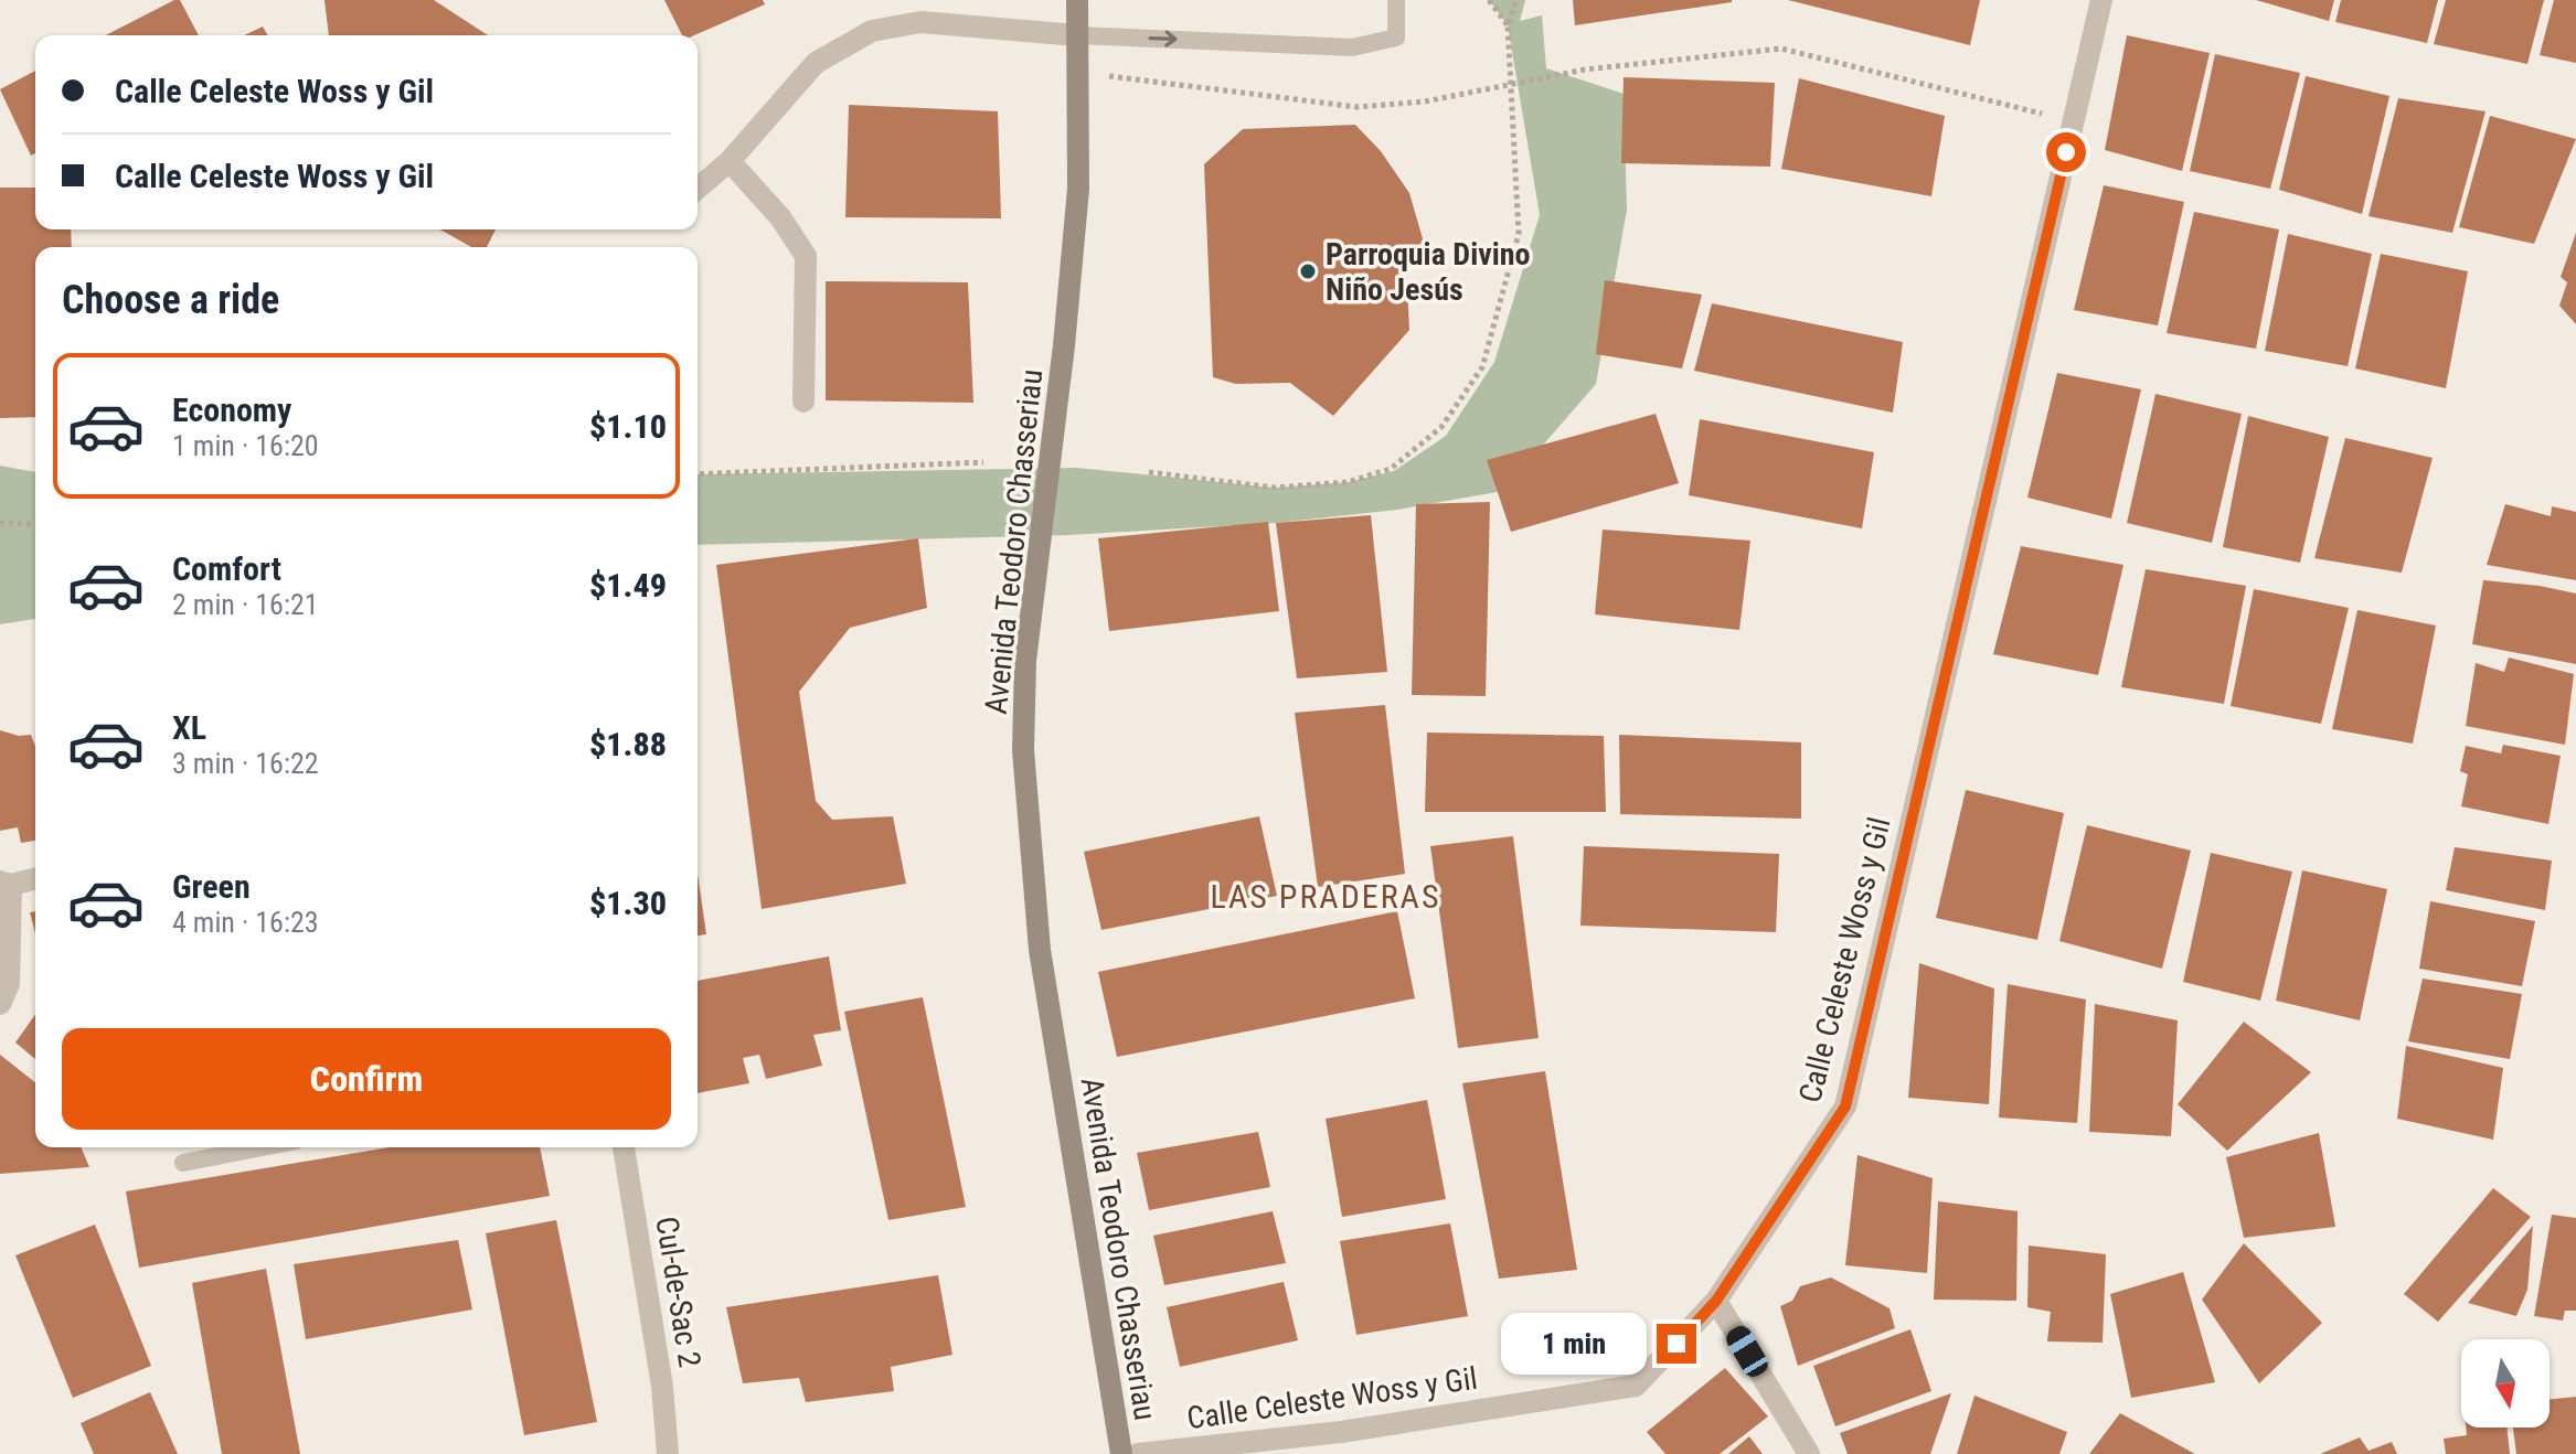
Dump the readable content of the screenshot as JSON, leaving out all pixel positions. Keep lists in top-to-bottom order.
{
  "streets": {
    "street": ["Avenida Teodoro Chasseriau", "Calle Celeste Woss y Gil", "Cul-de-Sac 2"]
  },
  "districts": ["LAS PRADERAS"],
  "places": ["Parroquia Divino Niño Jesús"],
  "north": "bottom",
  "page": {
    "banner": ["Calle Celeste Woss y Gil", "Calle Celeste Woss y Gil"],
    "heading": "Choose a ride",
    "list": [
      {
        "name": "Economy",
        "note": "1 min · 16:20",
        "value": "$1.10"
      },
      {
        "name": "Comfort",
        "note": "2 min · 16:21",
        "value": "$1.49"
      },
      {
        "name": "XL",
        "note": "3 min · 16:22",
        "value": "$1.88"
      },
      {
        "name": "Green",
        "note": "4 min · 16:23",
        "value": "$1.30"
      }
    ],
    "buttons": "Confirm",
    "bubble": "1 min"
  }
}
